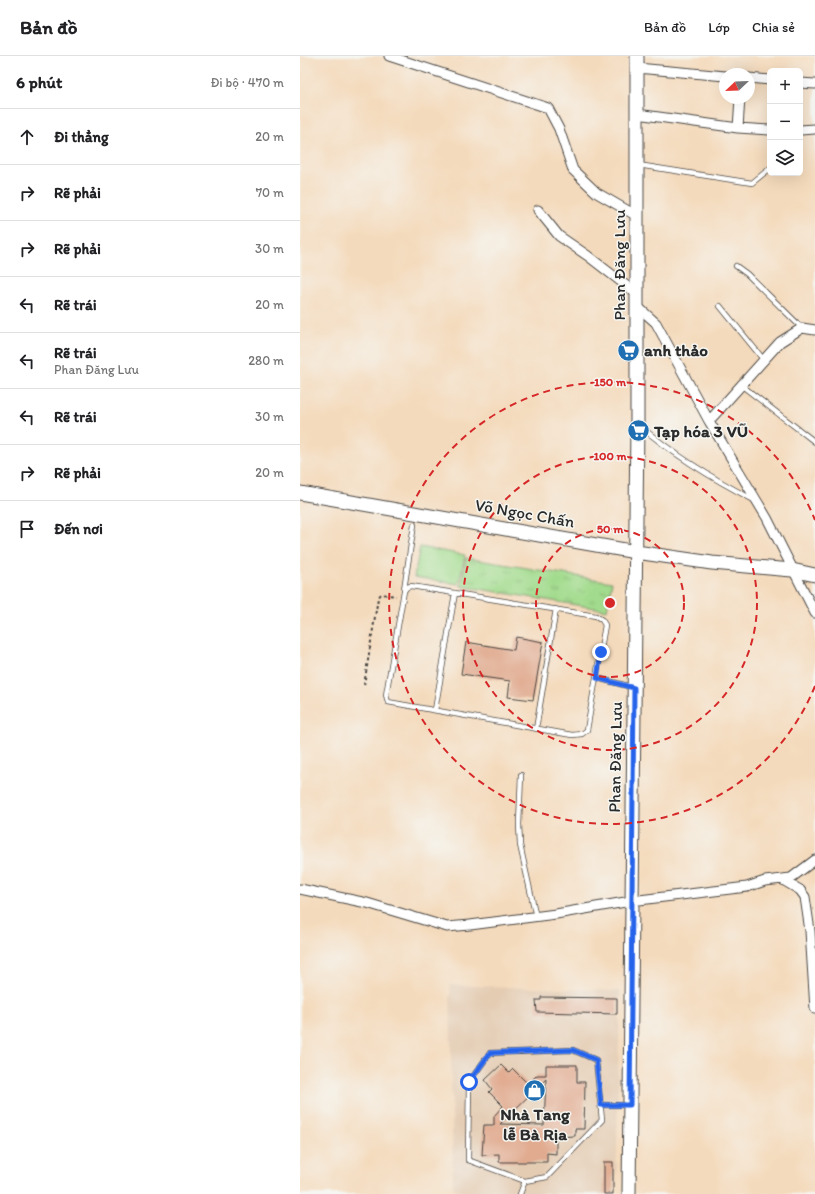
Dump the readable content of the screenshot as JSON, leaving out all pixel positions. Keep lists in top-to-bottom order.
{
  "streets": {
    "street": ["Phan Đăng Lưu", "Võ Ngọc Chấn"]
  },
  "crossings": [
    ["Phan Đăng Lưu", "Võ Ngọc Chấn"]
  ],
  "places": {
    "supermarket": ["anh thảo", "Tạp hóa 3 VŨ"],
    "shop": ["Nhà Tang lễ Bà Rịa"]
  },
  "north": "bottom left",
  "page": {
    "header": "Bản đồ",
    "nav": ["Bản đồ", "Lớp", "Chia sẻ"],
    "heading": ["6 phút", "Đi bộ · 470 m"],
    "map_buttons": ["+", "−"],
    "list": [
      ["Đi thẳng", "20 m"],
      ["Rẽ phải", "70 m"],
      ["Rẽ phải", "30 m"],
      ["Rẽ trái", "20 m"],
      ["Rẽ trái", "Phan Đăng Lưu", "280 m"],
      ["Rẽ trái", "30 m"],
      ["Rẽ phải", "20 m"],
      "Đến nơi"
    ]
  },
  "rings": ["150 m", "100 m", "50 m"]
}
